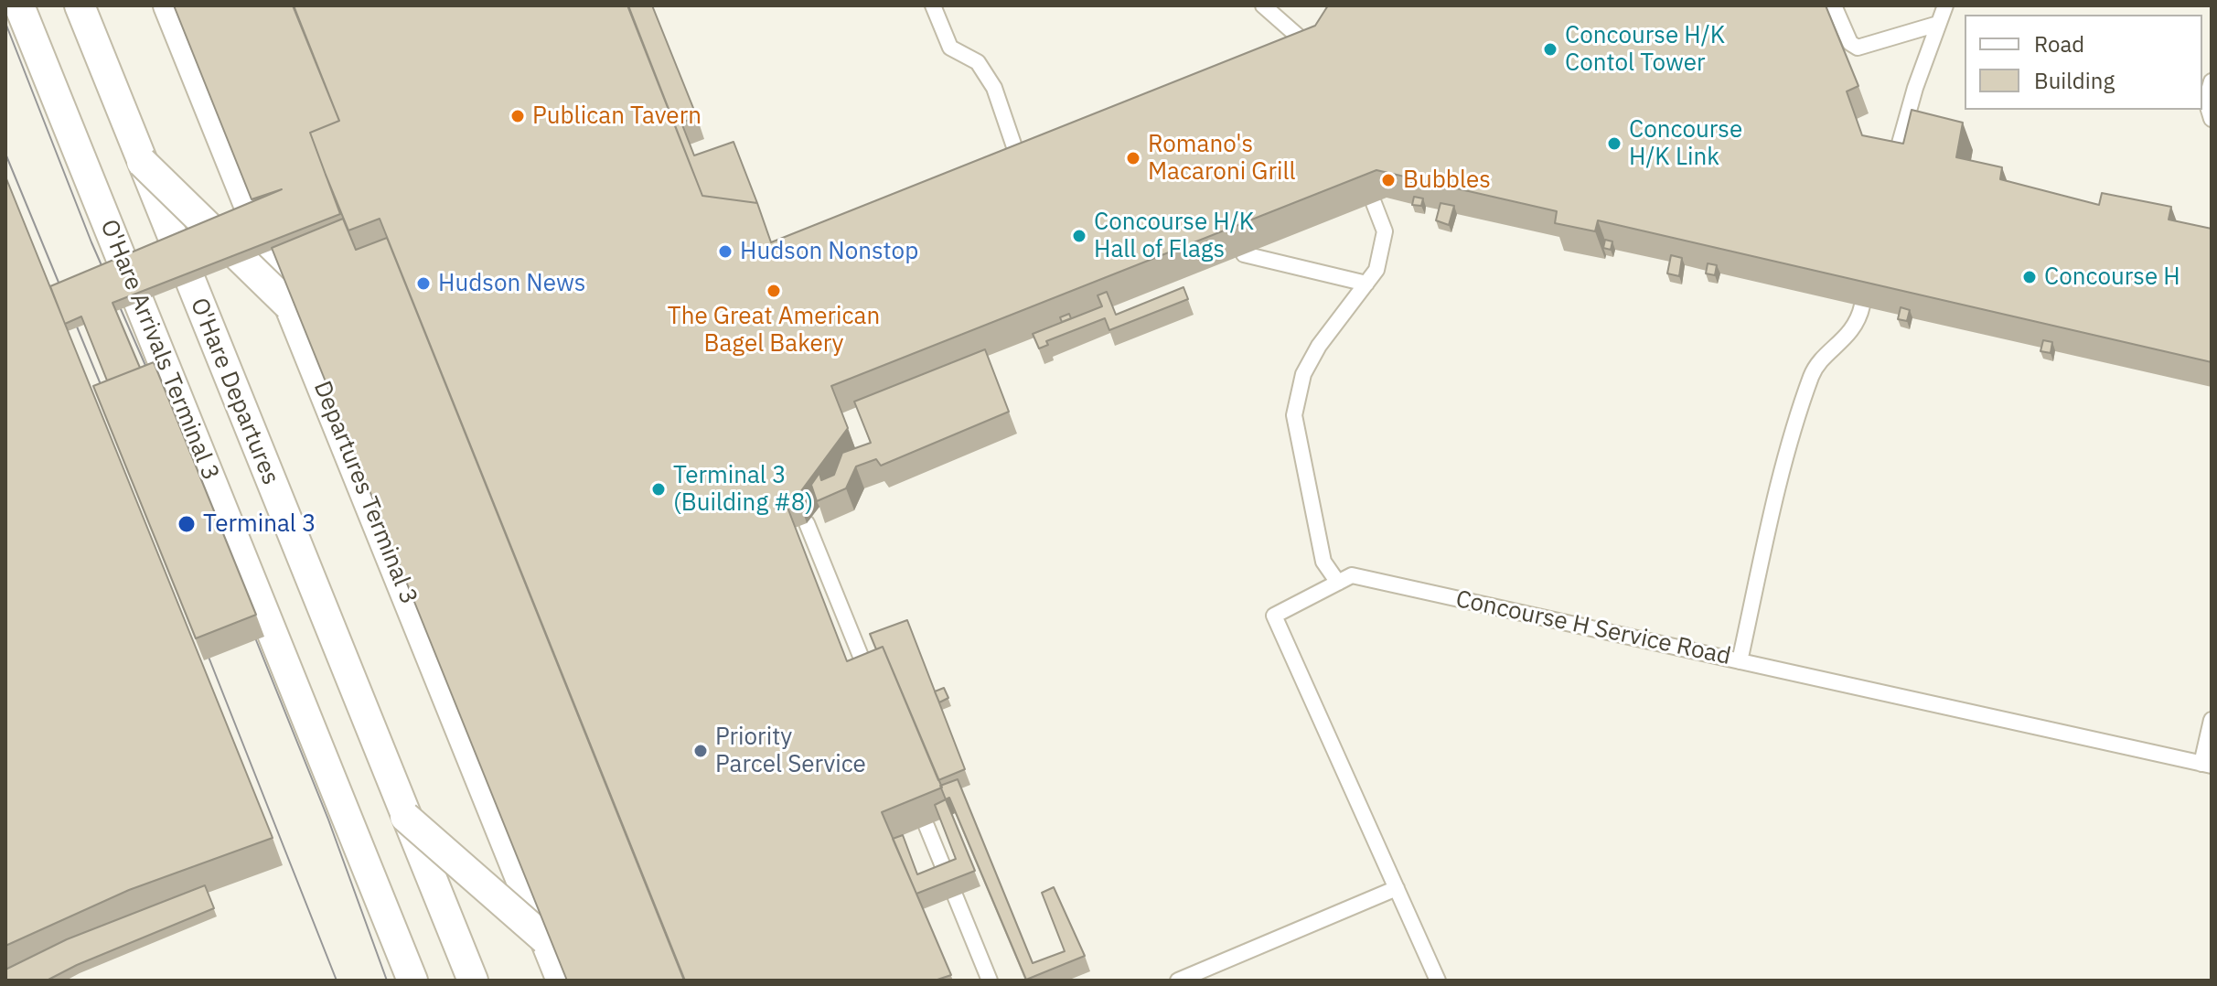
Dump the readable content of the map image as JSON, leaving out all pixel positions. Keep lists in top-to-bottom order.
{
  "streets": {
    "street": ["O'Hare Arrivals Terminal 3", "O'Hare Departures", "Departures Terminal 3"],
    "lane": ["Concourse H Service Road"]
  },
  "places": [
    "Concourse H/K Contol Tower",
    "Publican Tavern",
    "Concourse H/K Link",
    "Romano's Macaroni Grill",
    "Bubbles",
    "Concourse H/K Hall of Flags",
    "Hudson Nonstop",
    "Concourse H",
    "Hudson News",
    "The Great American Bagel Bakery",
    "Terminal 3 (Building #8)",
    "Terminal 3",
    "Priority Parcel Service"
  ],
  "legend": ["Road", "Building"]
}
